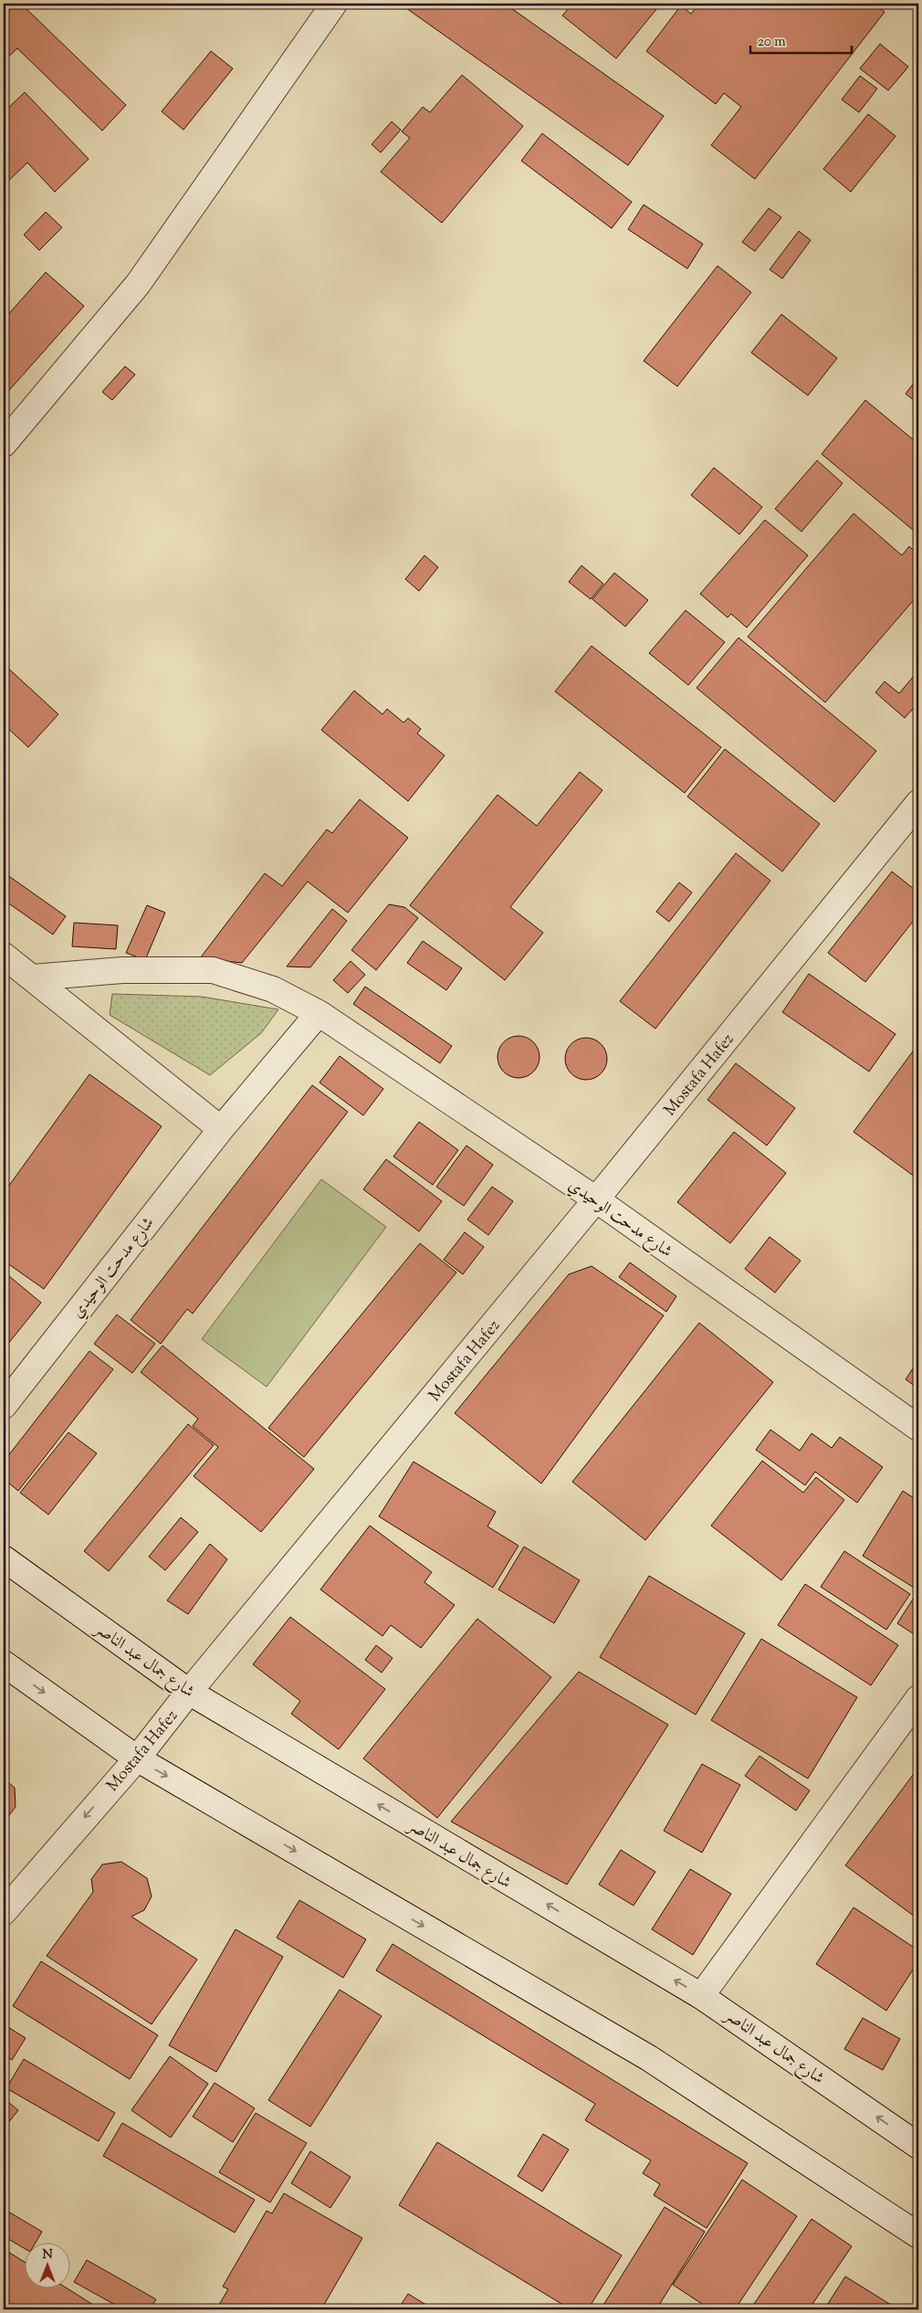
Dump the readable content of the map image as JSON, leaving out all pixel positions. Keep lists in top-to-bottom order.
{
  "streets": {
    "street": ["Mostafa Hafez", "شارع مدحت الوحيدي", "شارع جمال عبد الناصر"]
  },
  "crossings": [
    ["Mostafa Hafez", "شارع مدحت الوحيدي"],
    ["Mostafa Hafez", "شارع جمال عبد الناصر"]
  ],
  "scale_bar": "20 m",
  "north": "top"
}
